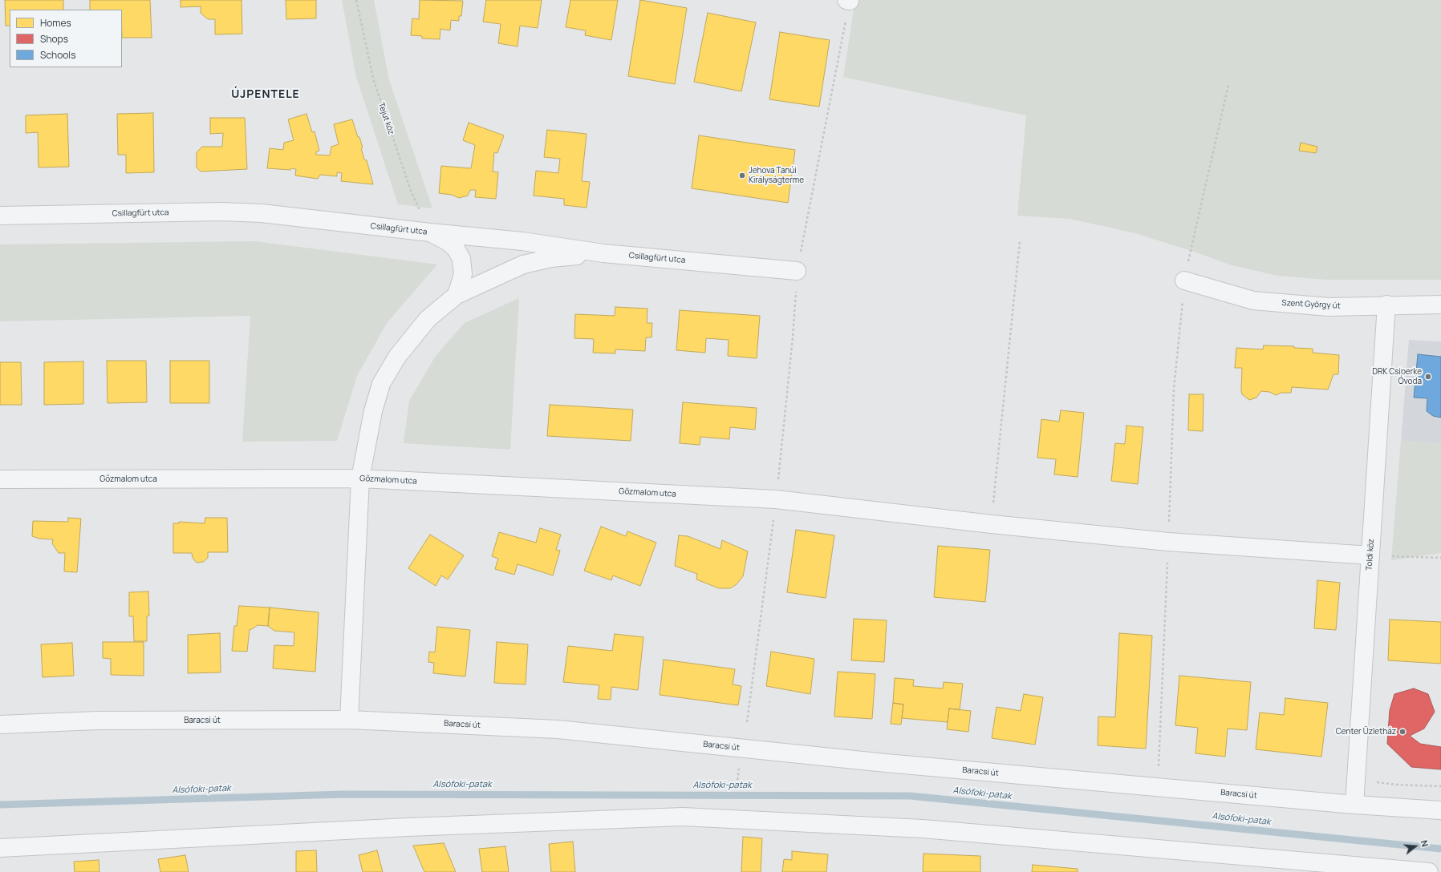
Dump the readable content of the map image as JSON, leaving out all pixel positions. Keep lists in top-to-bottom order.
{
  "streets": {
    "street": [
      "Csillagfürt utca",
      "Szent György út",
      "Gőzmalom utca",
      "Toldi köz",
      "Baracsi út"
    ],
    "path": ["Tejút köz"]
  },
  "crossings": [
    ["Tejút köz", "Csillagfürt utca"],
    ["Szent György út", "Toldi köz"],
    ["Gőzmalom utca", "Toldi köz"],
    ["Toldi köz", "Baracsi út"]
  ],
  "districts": ["ÚJPENTELE"],
  "water": ["Alsófoki-patak"],
  "places": ["Jehova Tanúi Királyságterme", "DRK Csiperke Óvoda", "Center Üzletház"],
  "legend": ["Homes", "Shops", "Schools"],
  "north": "right"
}
